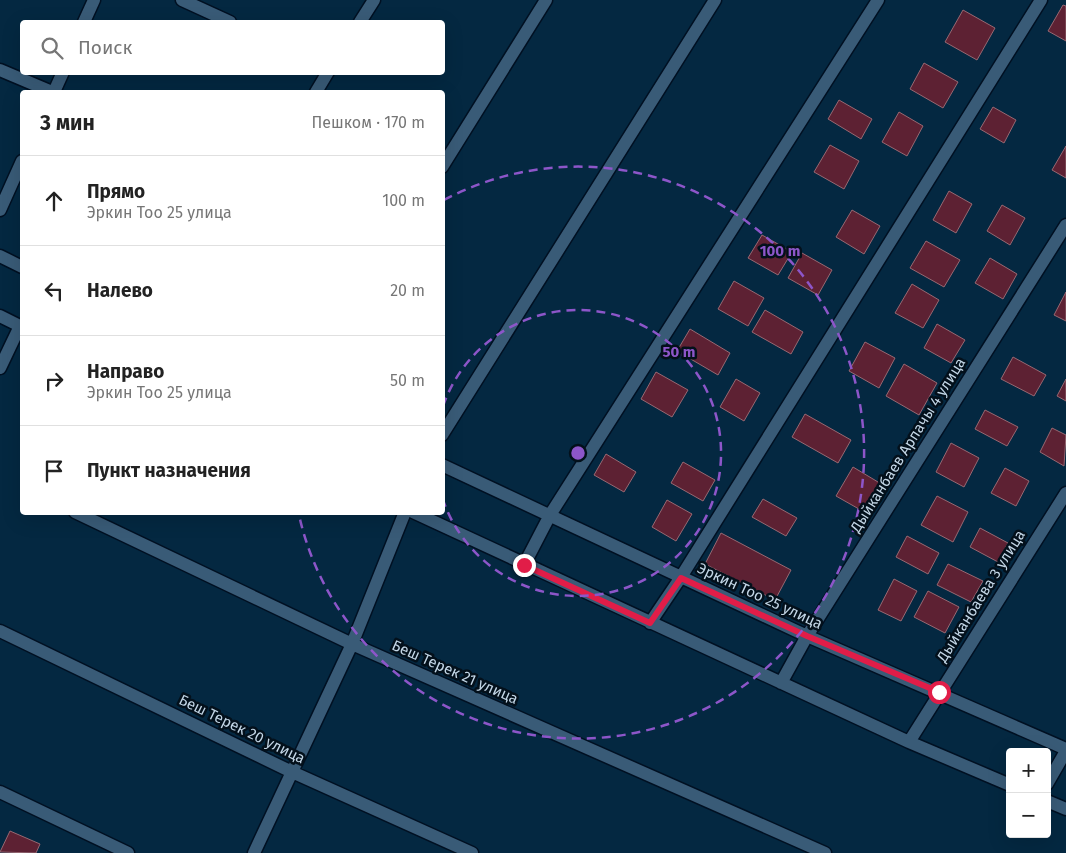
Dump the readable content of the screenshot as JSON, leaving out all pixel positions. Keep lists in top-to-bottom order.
{
  "streets": {
    "street": [
      "Дыйканбаев Арпачы 4 улица",
      "Эркин Тоо 25 улица",
      "Дыйканбаева 3 улица",
      "Беш Терек 21 улица",
      "Беш Терек 20 улица"
    ]
  },
  "crossings": [
    ["Дыйканбаев Арпачы 4 улица", "Эркин Тоо 25 улица"],
    ["Эркин Тоо 25 улица", "Дыйканбаева 3 улица"]
  ],
  "page": {
    "search": "Поиск",
    "heading": ["3 мин", "Пешком · 170 m"],
    "list": [
      ["Прямо", "Эркин Тоо 25 улица", "100 m"],
      ["Налево", "20 m"],
      ["Направо", "Эркин Тоо 25 улица", "50 m"],
      "Пункт назначения"
    ],
    "map_buttons": ["+", "−"]
  },
  "rings": ["100 m", "50 m"]
}
